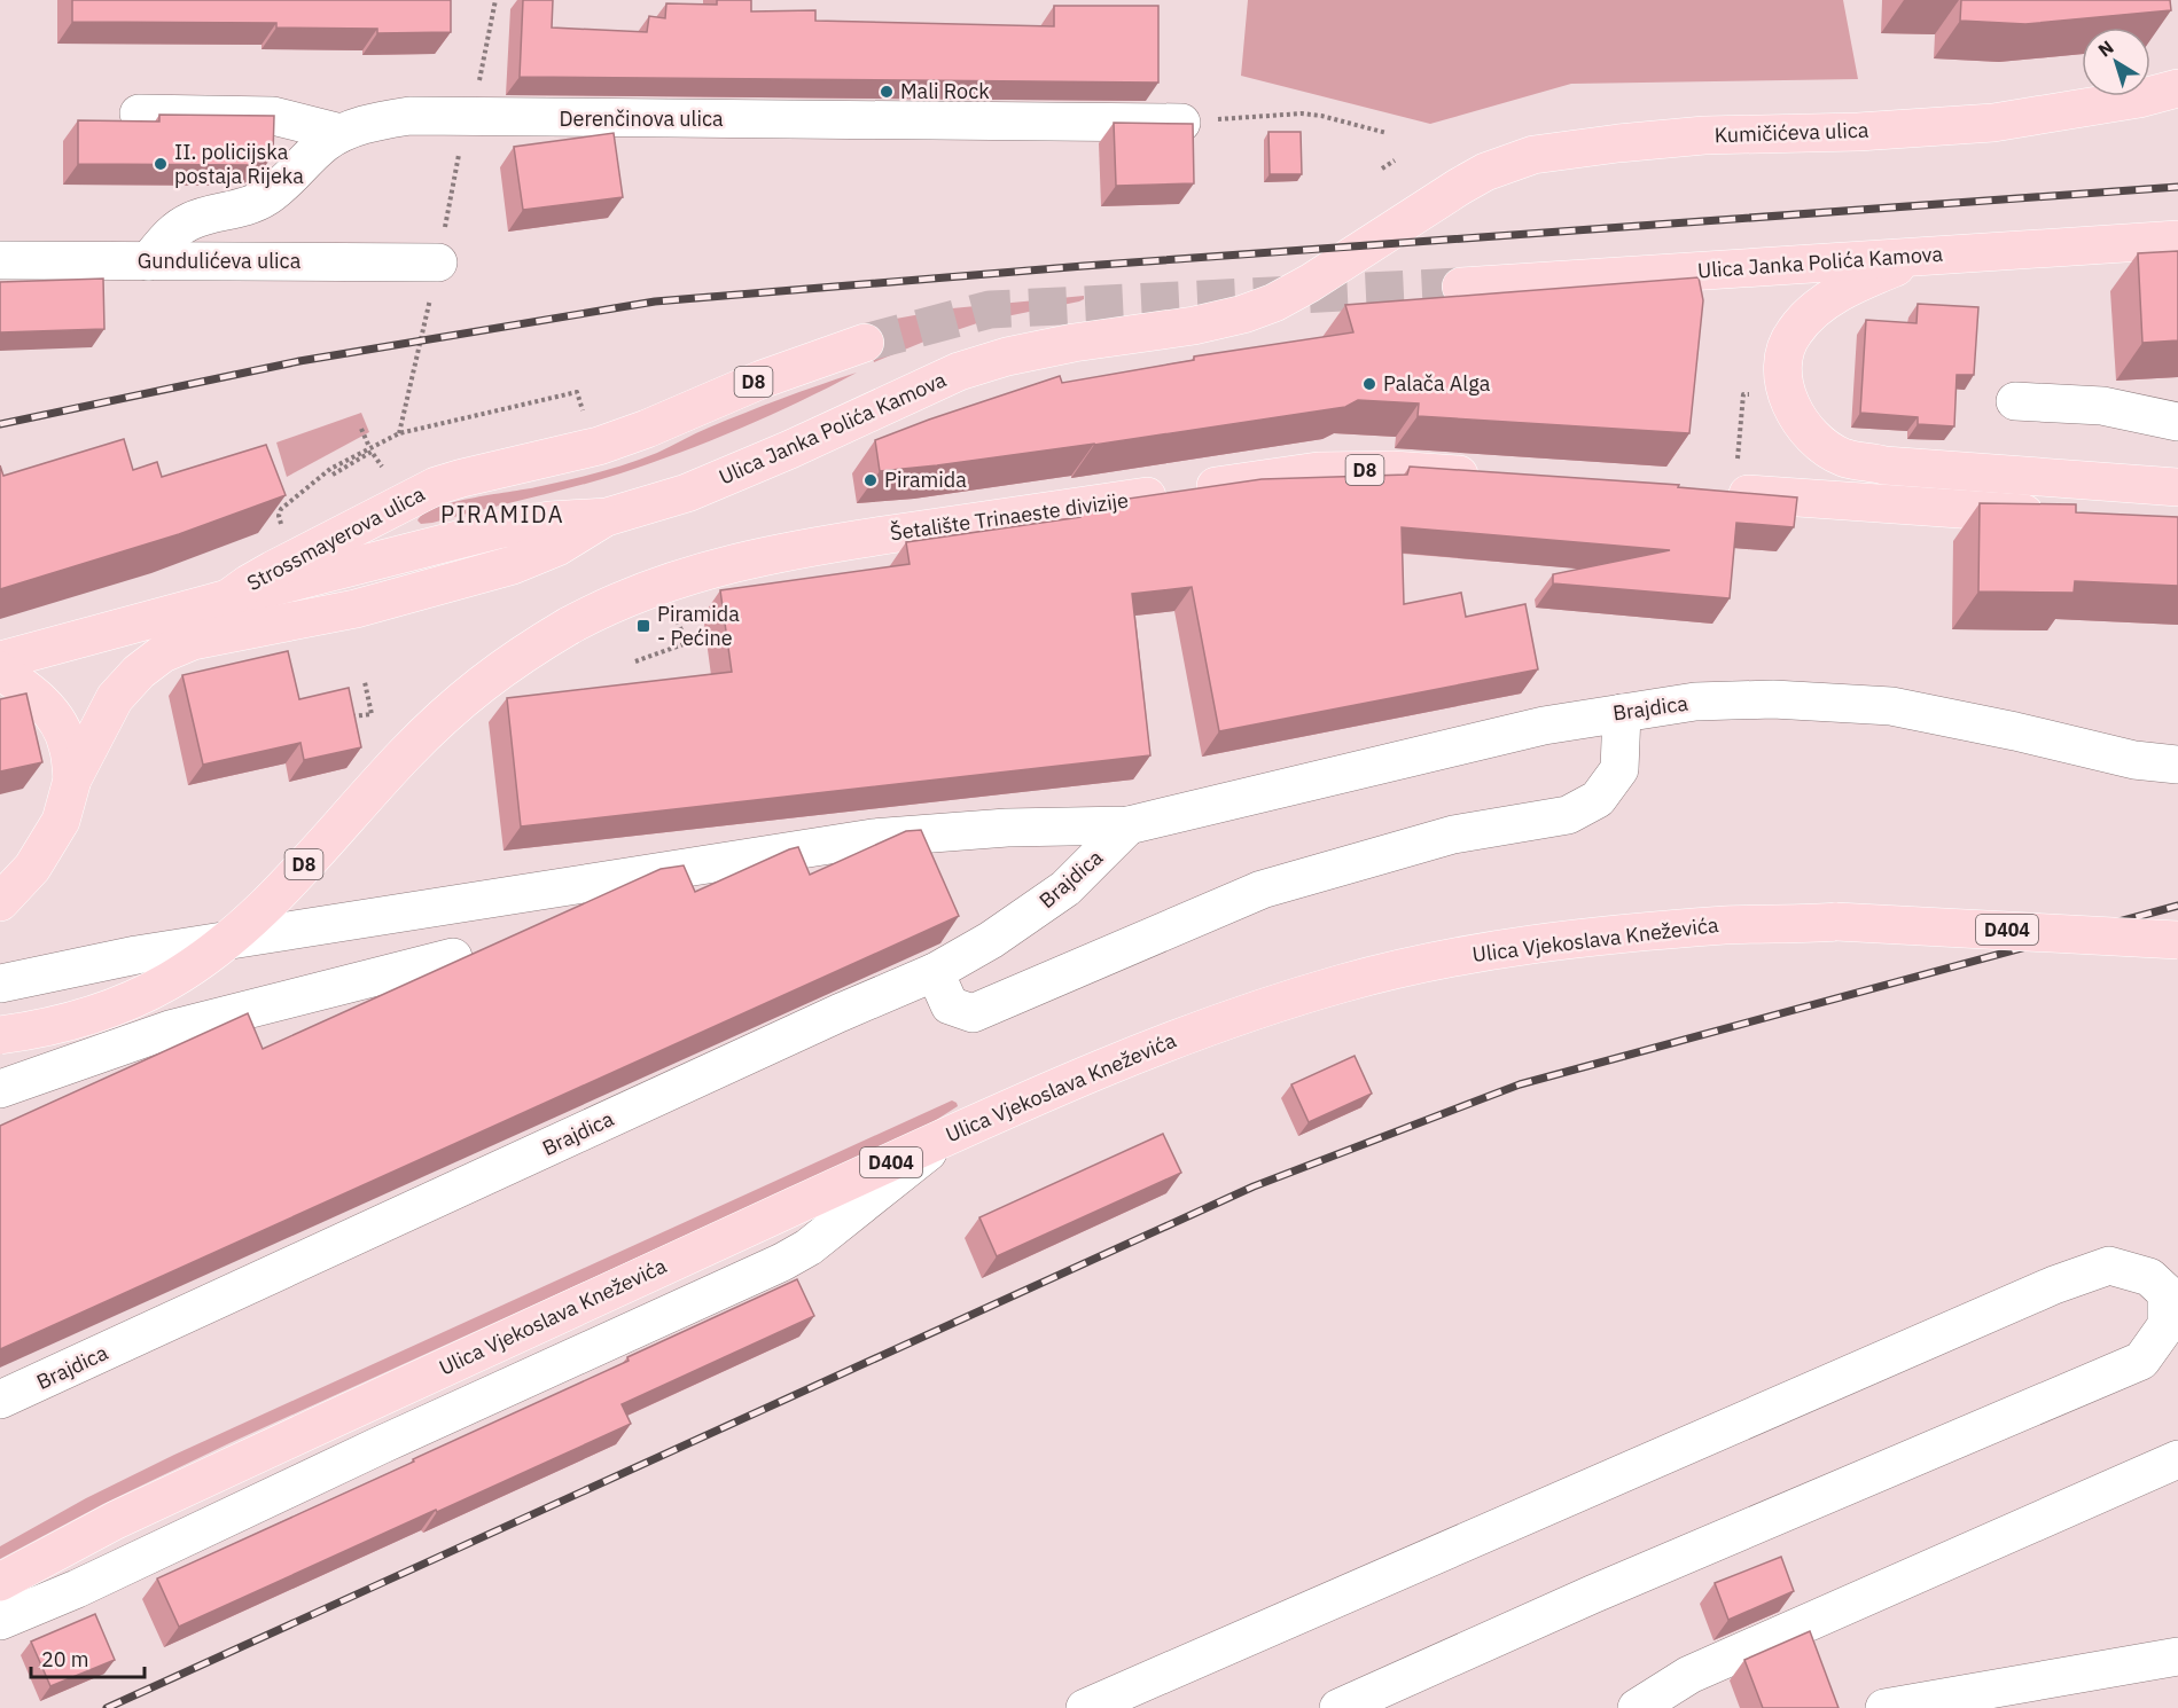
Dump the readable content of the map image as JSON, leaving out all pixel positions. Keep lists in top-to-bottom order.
{
  "streets": {
    "main road": [
      "Kumičićeva ulica",
      "Ulica Janka Polića Kamova",
      "D8",
      "Šetalište Trinaeste divizije",
      "Strossmayerova ulica",
      "D404",
      "Ulica Vjekoslava Kneževića"
    ],
    "street": ["Derenčinova ulica", "Gundulićeva ulica", "Brajdica"]
  },
  "crossings": [
    ["Derenčinova ulica", "Gundulićeva ulica"],
    ["Kumičićeva ulica", "Ulica Janka Polića Kamova"],
    ["Ulica Janka Polića Kamova", "Strossmayerova ulica"]
  ],
  "districts": ["PIRAMIDA"],
  "places": {
    "other": [
      "Mali Rock",
      "II. policijska postaja Rijeka",
      "Palača Alga",
      "Piramida"
    ],
    "transit": ["Piramida - Pećine"]
  },
  "scale_bar": "20 m",
  "north": "top left"
}
